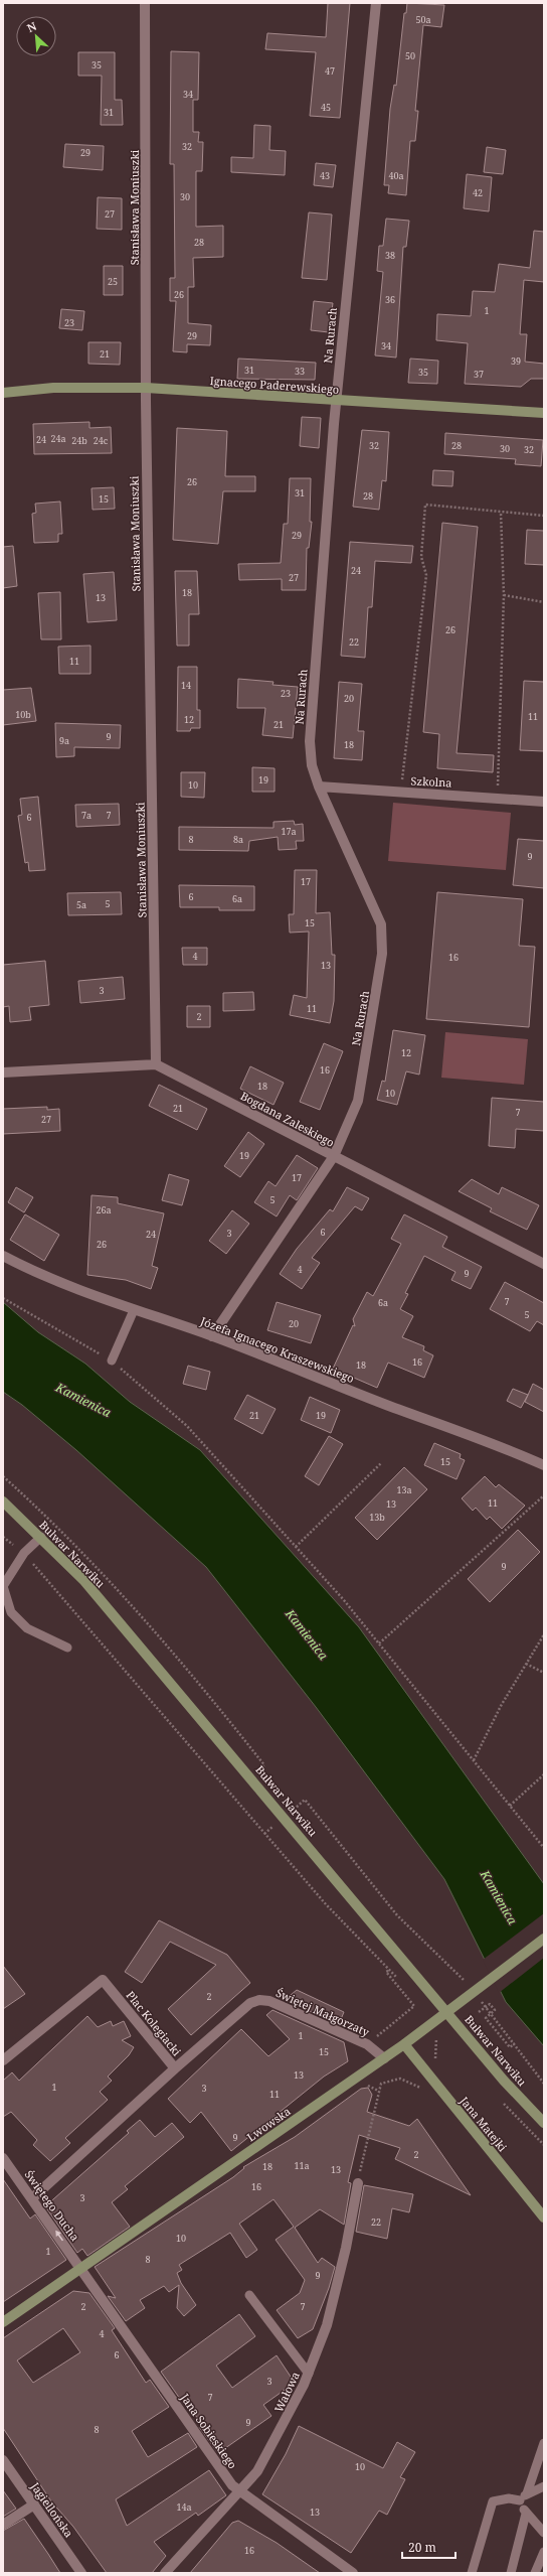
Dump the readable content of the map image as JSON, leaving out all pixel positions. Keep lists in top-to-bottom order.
{
  "streets": {
    "street": [
      "Stanisława Moniuszki",
      "Na Rurach",
      "Ignacego Paderewskiego",
      "Szkolna",
      "Bogdana Zaleskiego",
      "Józefa Ignacego Kraszewskiego",
      "Bulwar Narwiku",
      "Świętej Małgorzaty",
      "Plac Kolegiacki",
      "Lwowska",
      "Jana Matejki",
      "Świętego Ducha",
      "Wałowa",
      "Jana Sobieskiego",
      "Jagiellońska"
    ]
  },
  "crossings": [
    ["Stanisława Moniuszki", "Ignacego Paderewskiego"],
    ["Stanisława Moniuszki", "Bogdana Zaleskiego"],
    ["Na Rurach", "Ignacego Paderewskiego"],
    ["Na Rurach", "Szkolna"],
    ["Na Rurach", "Bogdana Zaleskiego"],
    ["Na Rurach", "Józefa Ignacego Kraszewskiego"],
    ["Świętej Małgorzaty", "Plac Kolegiacki"],
    ["Świętej Małgorzaty", "Lwowska"],
    ["Plac Kolegiacki", "Świętego Ducha"],
    ["Lwowska", "Jana Matejki"],
    ["Lwowska", "Świętego Ducha"],
    ["Lwowska", "Jana Sobieskiego"],
    ["Świętego Ducha", "Jana Sobieskiego"],
    ["Wałowa", "Jana Sobieskiego"]
  ],
  "one_way": ["Świętego Ducha"],
  "water": ["Kamienica"],
  "house_numbers": [
    "50a",
    "50",
    "35",
    "47",
    "34",
    "45",
    "31",
    "32",
    "29",
    "43",
    "40a",
    "42",
    "30",
    "27",
    "28",
    "38",
    "25",
    "26",
    "36",
    "1",
    "23",
    "29",
    "34",
    "21",
    "39",
    "31",
    "33",
    "35",
    "37",
    "24a",
    "24",
    "24b",
    "24c",
    "32",
    "28",
    "30",
    "32",
    "26",
    "31",
    "28",
    "15",
    "29",
    "24",
    "27",
    "18",
    "13",
    "26",
    "22",
    "11",
    "14",
    "23",
    "20",
    "10b",
    "11",
    "12",
    "21",
    "9",
    "9a",
    "18",
    "19",
    "10",
    "7a",
    "7",
    "6",
    "17a",
    "8",
    "8a",
    "9",
    "17",
    "6",
    "6a",
    "5",
    "5a",
    "15",
    "4",
    "16",
    "13",
    "3",
    "11",
    "2",
    "12",
    "16",
    "18",
    "10",
    "21",
    "7",
    "27",
    "19",
    "17",
    "5",
    "26a",
    "6",
    "3",
    "24",
    "26",
    "4",
    "9",
    "7",
    "6a",
    "5",
    "20",
    "16",
    "18",
    "21",
    "19",
    "15",
    "13a",
    "11",
    "13",
    "13b",
    "9",
    "2",
    "1",
    "15",
    "13",
    "1",
    "3",
    "11",
    "9",
    "2",
    "11a",
    "18",
    "13",
    "16",
    "3",
    "22",
    "10",
    "1",
    "8",
    "9",
    "2",
    "7",
    "4",
    "6",
    "3",
    "7",
    "9",
    "8",
    "10",
    "14a",
    "13",
    "16"
  ],
  "scale_bar": "20 m",
  "north": "top left"
}
